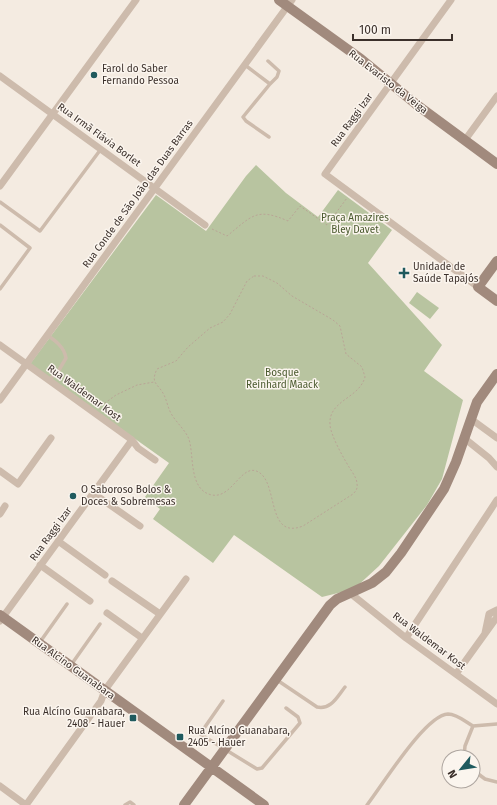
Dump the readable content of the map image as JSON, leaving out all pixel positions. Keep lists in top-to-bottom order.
{
  "streets": {
    "street": [
      "Rua Evaristo da Veiga",
      "Rua Raggi Izar",
      "Rua Irmã Flávia Borlet",
      "Rua Conde de São João das Duas Barras",
      "Rua Waldemar Kost",
      "Rua Alcino Guanabara"
    ]
  },
  "crossings": [
    ["Rua Evaristo da Veiga", "Rua Raggi Izar"],
    ["Rua Evaristo da Veiga", "Rua Conde de São João das Duas Barras"],
    ["Rua Raggi Izar", "Rua Waldemar Kost"],
    ["Rua Raggi Izar", "Rua Alcino Guanabara"],
    ["Rua Irmã Flávia Borlet", "Rua Conde de São João das Duas Barras"],
    ["Rua Conde de São João das Duas Barras", "Rua Waldemar Kost"]
  ],
  "parks": ["Praça Amazires Bley Davet", "Bosque Reinhard Maack"],
  "places": {
    "other": ["Farol do Saber Fernando Pessoa", "O Saboroso Bolos & Doces & Sobremesas"],
    "health": ["Unidade de Saúde Tapajós"],
    "transit": ["Rua Alcíno Guanabara, 2408 - Hauer", "Rua Alcíno Guanabara, 2405 - Hauer"]
  },
  "scale_bar": "100 m",
  "north": "bottom left"
}
